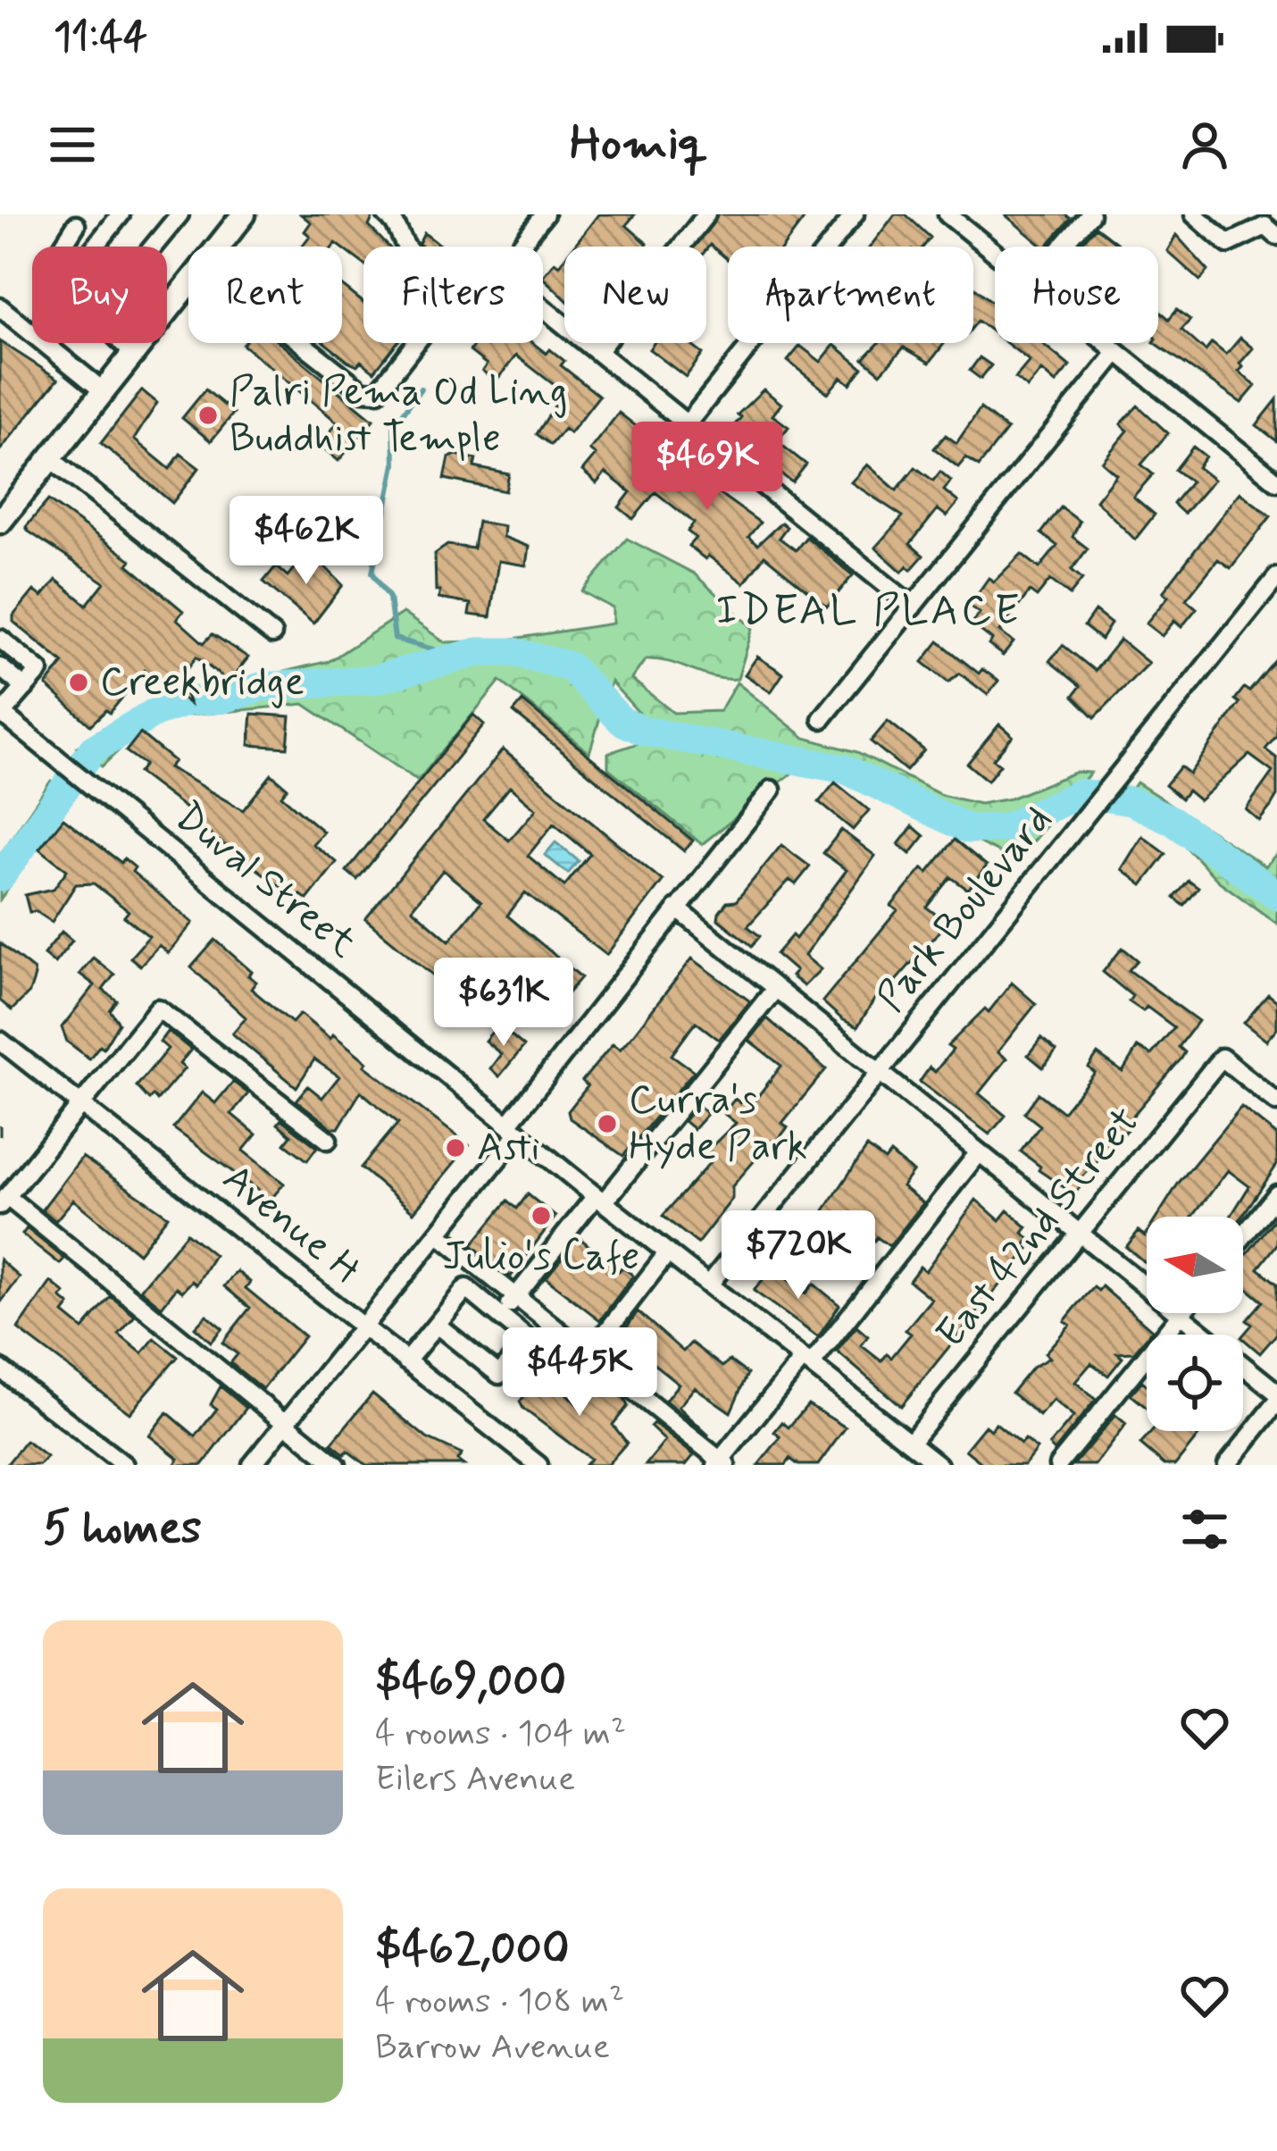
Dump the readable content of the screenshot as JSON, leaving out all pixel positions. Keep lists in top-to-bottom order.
{
  "streets": {
    "street": [
      "Duval Street",
      "Park Boulevard",
      "Avenue H",
      "East 42nd Street"
    ]
  },
  "crossings": [
    ["Duval Street", "Park Boulevard"],
    ["Duval Street", "East 42nd Street"]
  ],
  "districts": ["IDEAL PLACE"],
  "places": [
    "Palri Pema Od Ling Buddhist Temple",
    "Creekbridge",
    "Curra's Hyde Park",
    "Asti",
    "Julio's Cafe"
  ],
  "north": "left",
  "page": {
    "status": "11:44",
    "header": "Homiq",
    "chip": [
      "Buy",
      "Rent",
      "Filters",
      "New",
      "Apartment",
      "House"
    ],
    "price": [
      "$469K",
      "$462K",
      "$631K",
      "$720K",
      "$445K"
    ],
    "heading": "5 homes",
    "list": [
      {
        "name": "$469,000",
        "note": "4 rooms · 104 m² · Eilers Avenue"
      },
      {
        "name": "$462,000",
        "note": "4 rooms · 108 m² · Barrow Avenue"
      }
    ]
  }
}
